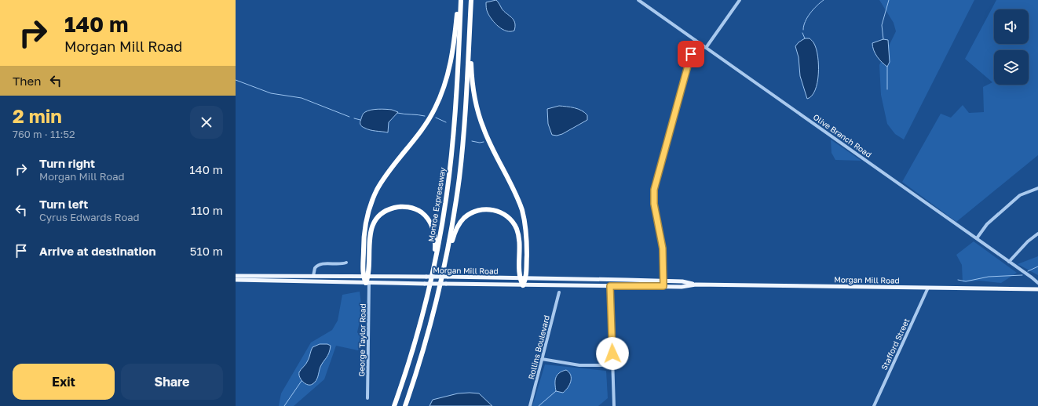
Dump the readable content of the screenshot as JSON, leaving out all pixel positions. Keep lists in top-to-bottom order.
{
  "streets": {
    "highway": ["Monroe Expressway"],
    "main road": ["Morgan Mill Road"],
    "street": [
      "Olive Branch Road",
      "George Taylor Road",
      "Stafford Street",
      "Rollins Boulevard"
    ]
  },
  "crossings": [
    ["Morgan Mill Road", "George Taylor Road"],
    ["Morgan Mill Road", "Stafford Street"]
  ],
  "page": {
    "turn": ["140 m", "Morgan Mill Road"],
    "then": "Then",
    "heading": ["2 min", "760 m · 11:52"],
    "list": [
      {
        "name": "Turn right",
        "note": "Morgan Mill Road",
        "value": "140 m"
      },
      {
        "name": "Turn left",
        "note": "Cyrus Edwards Road",
        "value": "110 m"
      },
      {
        "name": "Arrive at destination",
        "value": "510 m"
      }
    ],
    "buttons": ["Exit", "Share"]
  }
}
